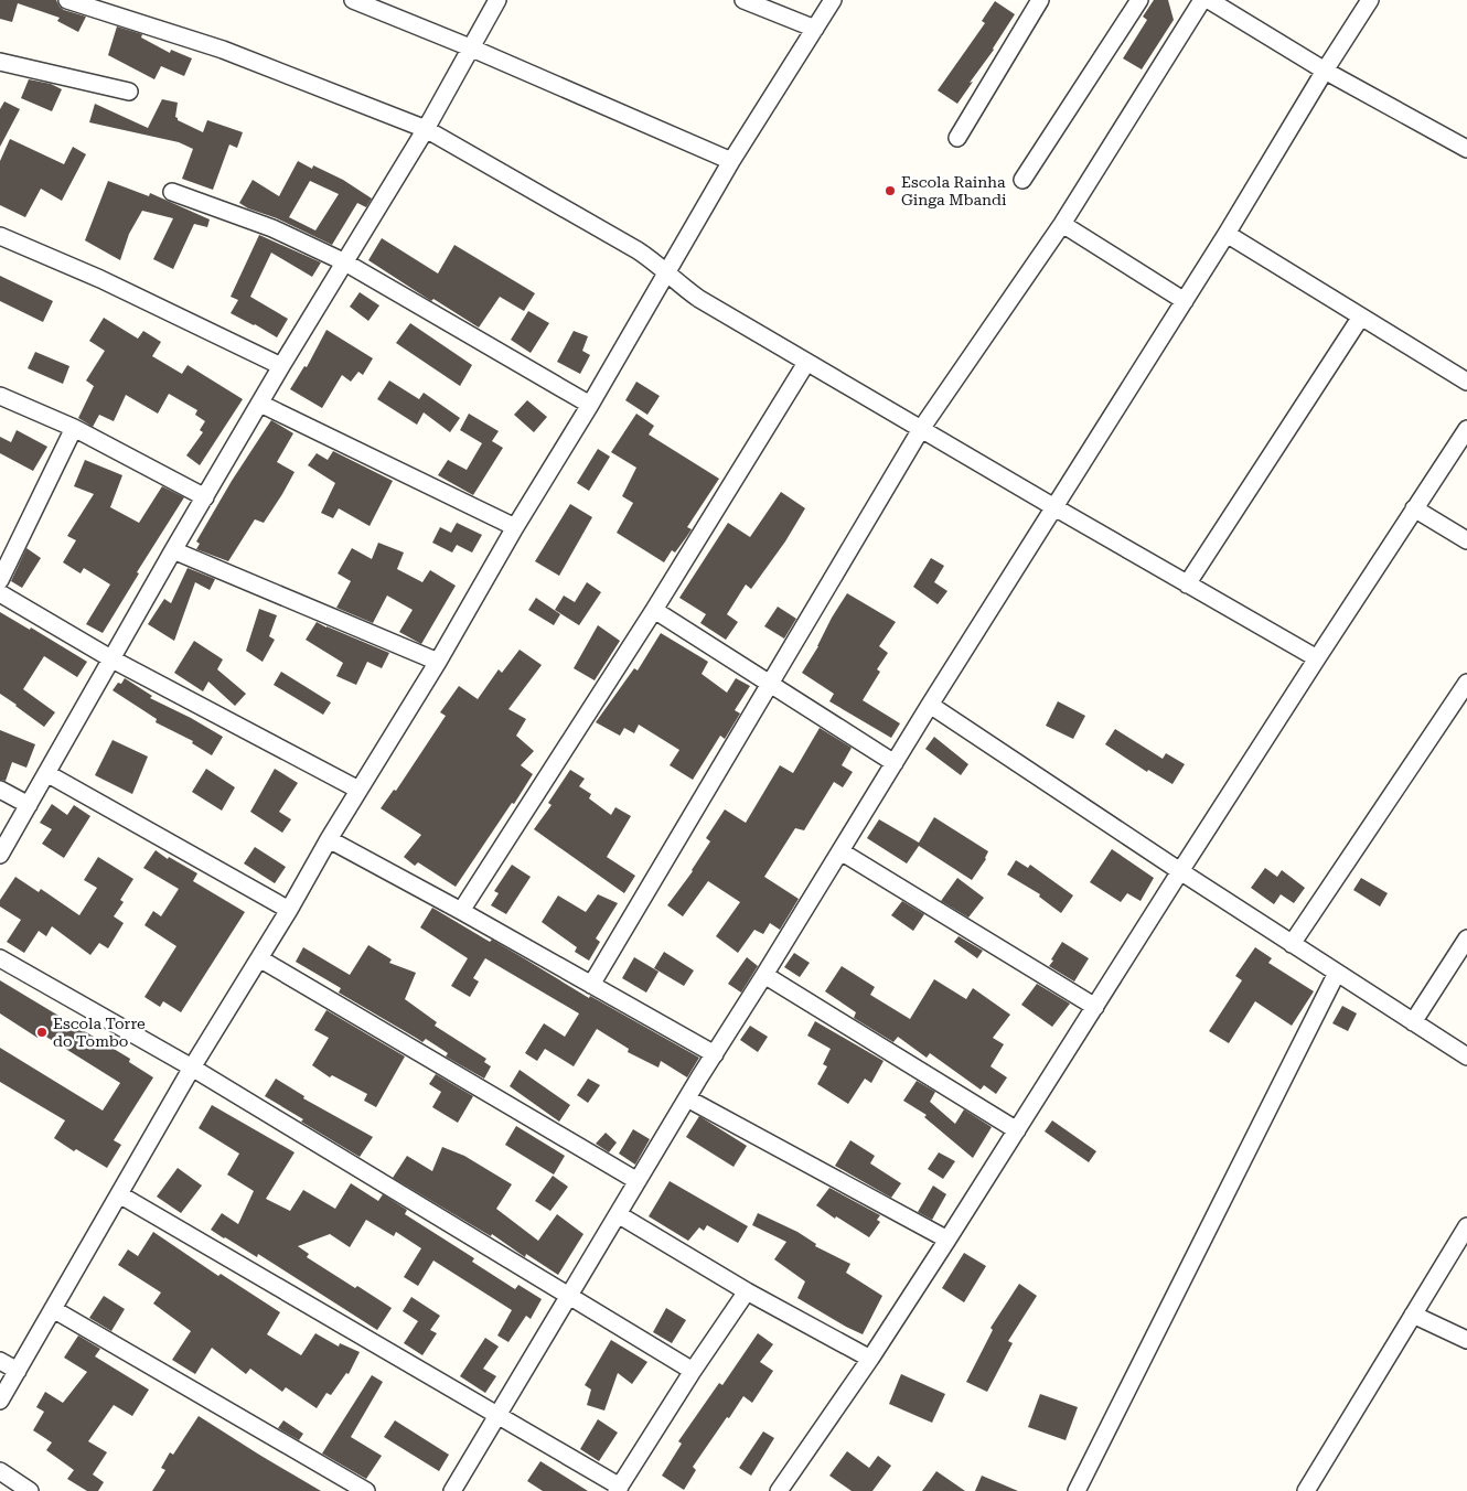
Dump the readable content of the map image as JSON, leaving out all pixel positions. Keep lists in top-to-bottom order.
{
  "places": ["Escola Rainha Ginga Mbandi", "Escola Torre do Tombo"]
}
